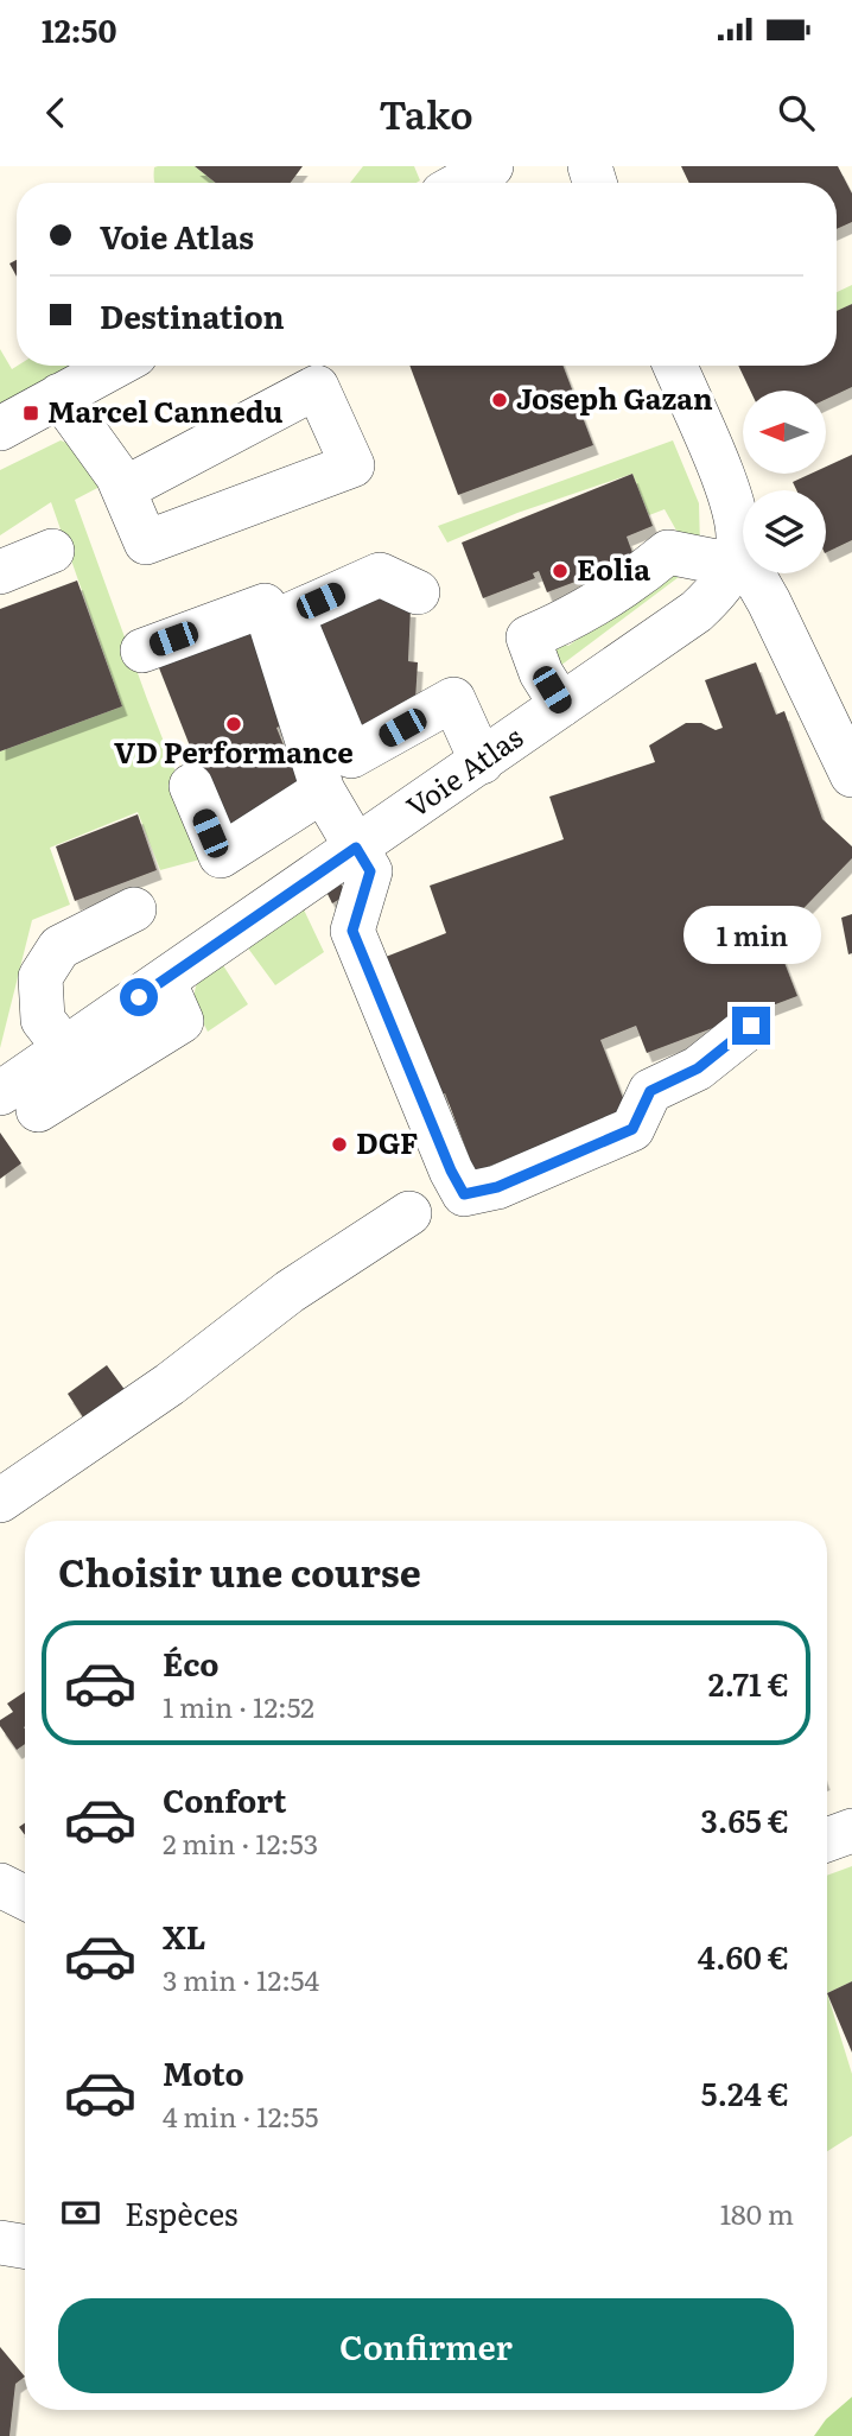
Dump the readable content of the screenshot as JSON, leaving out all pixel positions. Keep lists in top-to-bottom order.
{
  "streets": {
    "street": ["Voie Atlas"]
  },
  "places": {
    "other": [
      "Joseph Gazan",
      "Eolia",
      "VD Performance",
      "DGF"
    ],
    "transit": ["Marcel Cannedu"]
  },
  "north": "left",
  "page": {
    "status": "12:50",
    "header": "Tako",
    "banner": ["Voie Atlas", "Destination"],
    "bubble": "1 min",
    "heading": "Choisir une course",
    "list": [
      {
        "name": "Éco",
        "note": "1 min · 12:52",
        "value": "2.71 €"
      },
      {
        "name": "Confort",
        "note": "2 min · 12:53",
        "value": "3.65 €"
      },
      {
        "name": "XL",
        "note": "3 min · 12:54",
        "value": "4.60 €"
      },
      {
        "name": "Moto",
        "note": "4 min · 12:55",
        "value": "5.24 €"
      }
    ],
    "pay": ["Espèces", "180 m"],
    "buttons": "Confirmer"
  }
}
